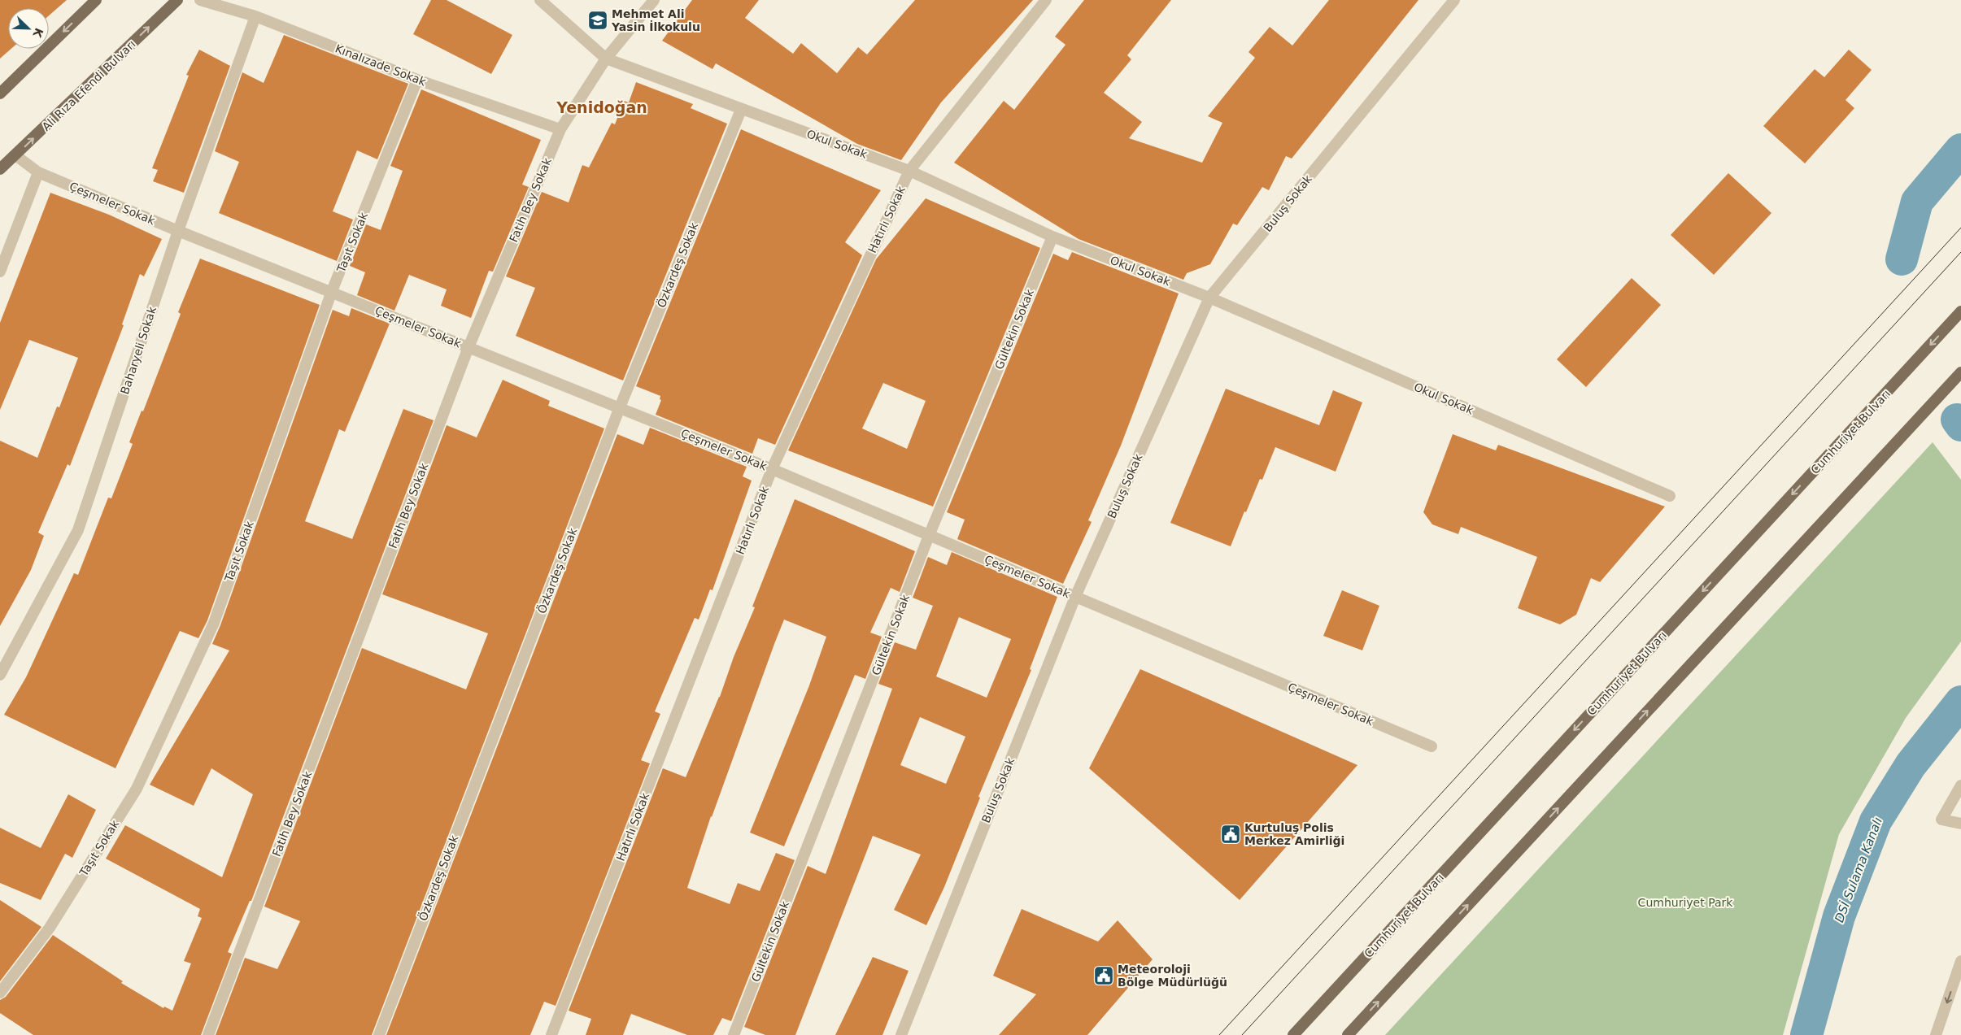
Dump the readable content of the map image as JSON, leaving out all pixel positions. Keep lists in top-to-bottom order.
{
  "streets": {
    "main road": ["Ali Rıza Efendi Bulvarı", "Cumhuriyet Bulvarı"],
    "street": [
      "Kınalızade Sokak",
      "Okul Sokak",
      "Fatih Bey Sokak",
      "Çeşmeler Sokak",
      "Buluş Sokak",
      "Hatırlı Sokak",
      "Taşıt Sokak",
      "Özkardeş Sokak",
      "Gültekin Sokak",
      "Baharyeli Sokak"
    ]
  },
  "crossings": [
    ["Kınalızade Sokak", "Fatih Bey Sokak"],
    ["Kınalızade Sokak", "Taşıt Sokak"],
    ["Kınalızade Sokak", "Baharyeli Sokak"],
    ["Ali Rıza Efendi Bulvarı", "Çeşmeler Sokak"],
    ["Okul Sokak", "Fatih Bey Sokak"],
    ["Okul Sokak", "Buluş Sokak"],
    ["Okul Sokak", "Hatırlı Sokak"],
    ["Okul Sokak", "Özkardeş Sokak"],
    ["Okul Sokak", "Gültekin Sokak"],
    ["Fatih Bey Sokak", "Çeşmeler Sokak"],
    ["Çeşmeler Sokak", "Buluş Sokak"],
    ["Çeşmeler Sokak", "Hatırlı Sokak"],
    ["Çeşmeler Sokak", "Taşıt Sokak"],
    ["Çeşmeler Sokak", "Özkardeş Sokak"],
    ["Çeşmeler Sokak", "Gültekin Sokak"],
    ["Çeşmeler Sokak", "Baharyeli Sokak"]
  ],
  "districts": ["Yenidoğan"],
  "water": ["DSİ Sulama Kanalı"],
  "parks": ["Cumhuriyet Park"],
  "places": {
    "school or university": ["Mehmet Ali Yasin İlkokulu"],
    "public building": ["Kurtuluş Polis Merkez Amirliği", "Meteoroloji Bölge Müdürlüğü"]
  },
  "north": "bottom right"
}
